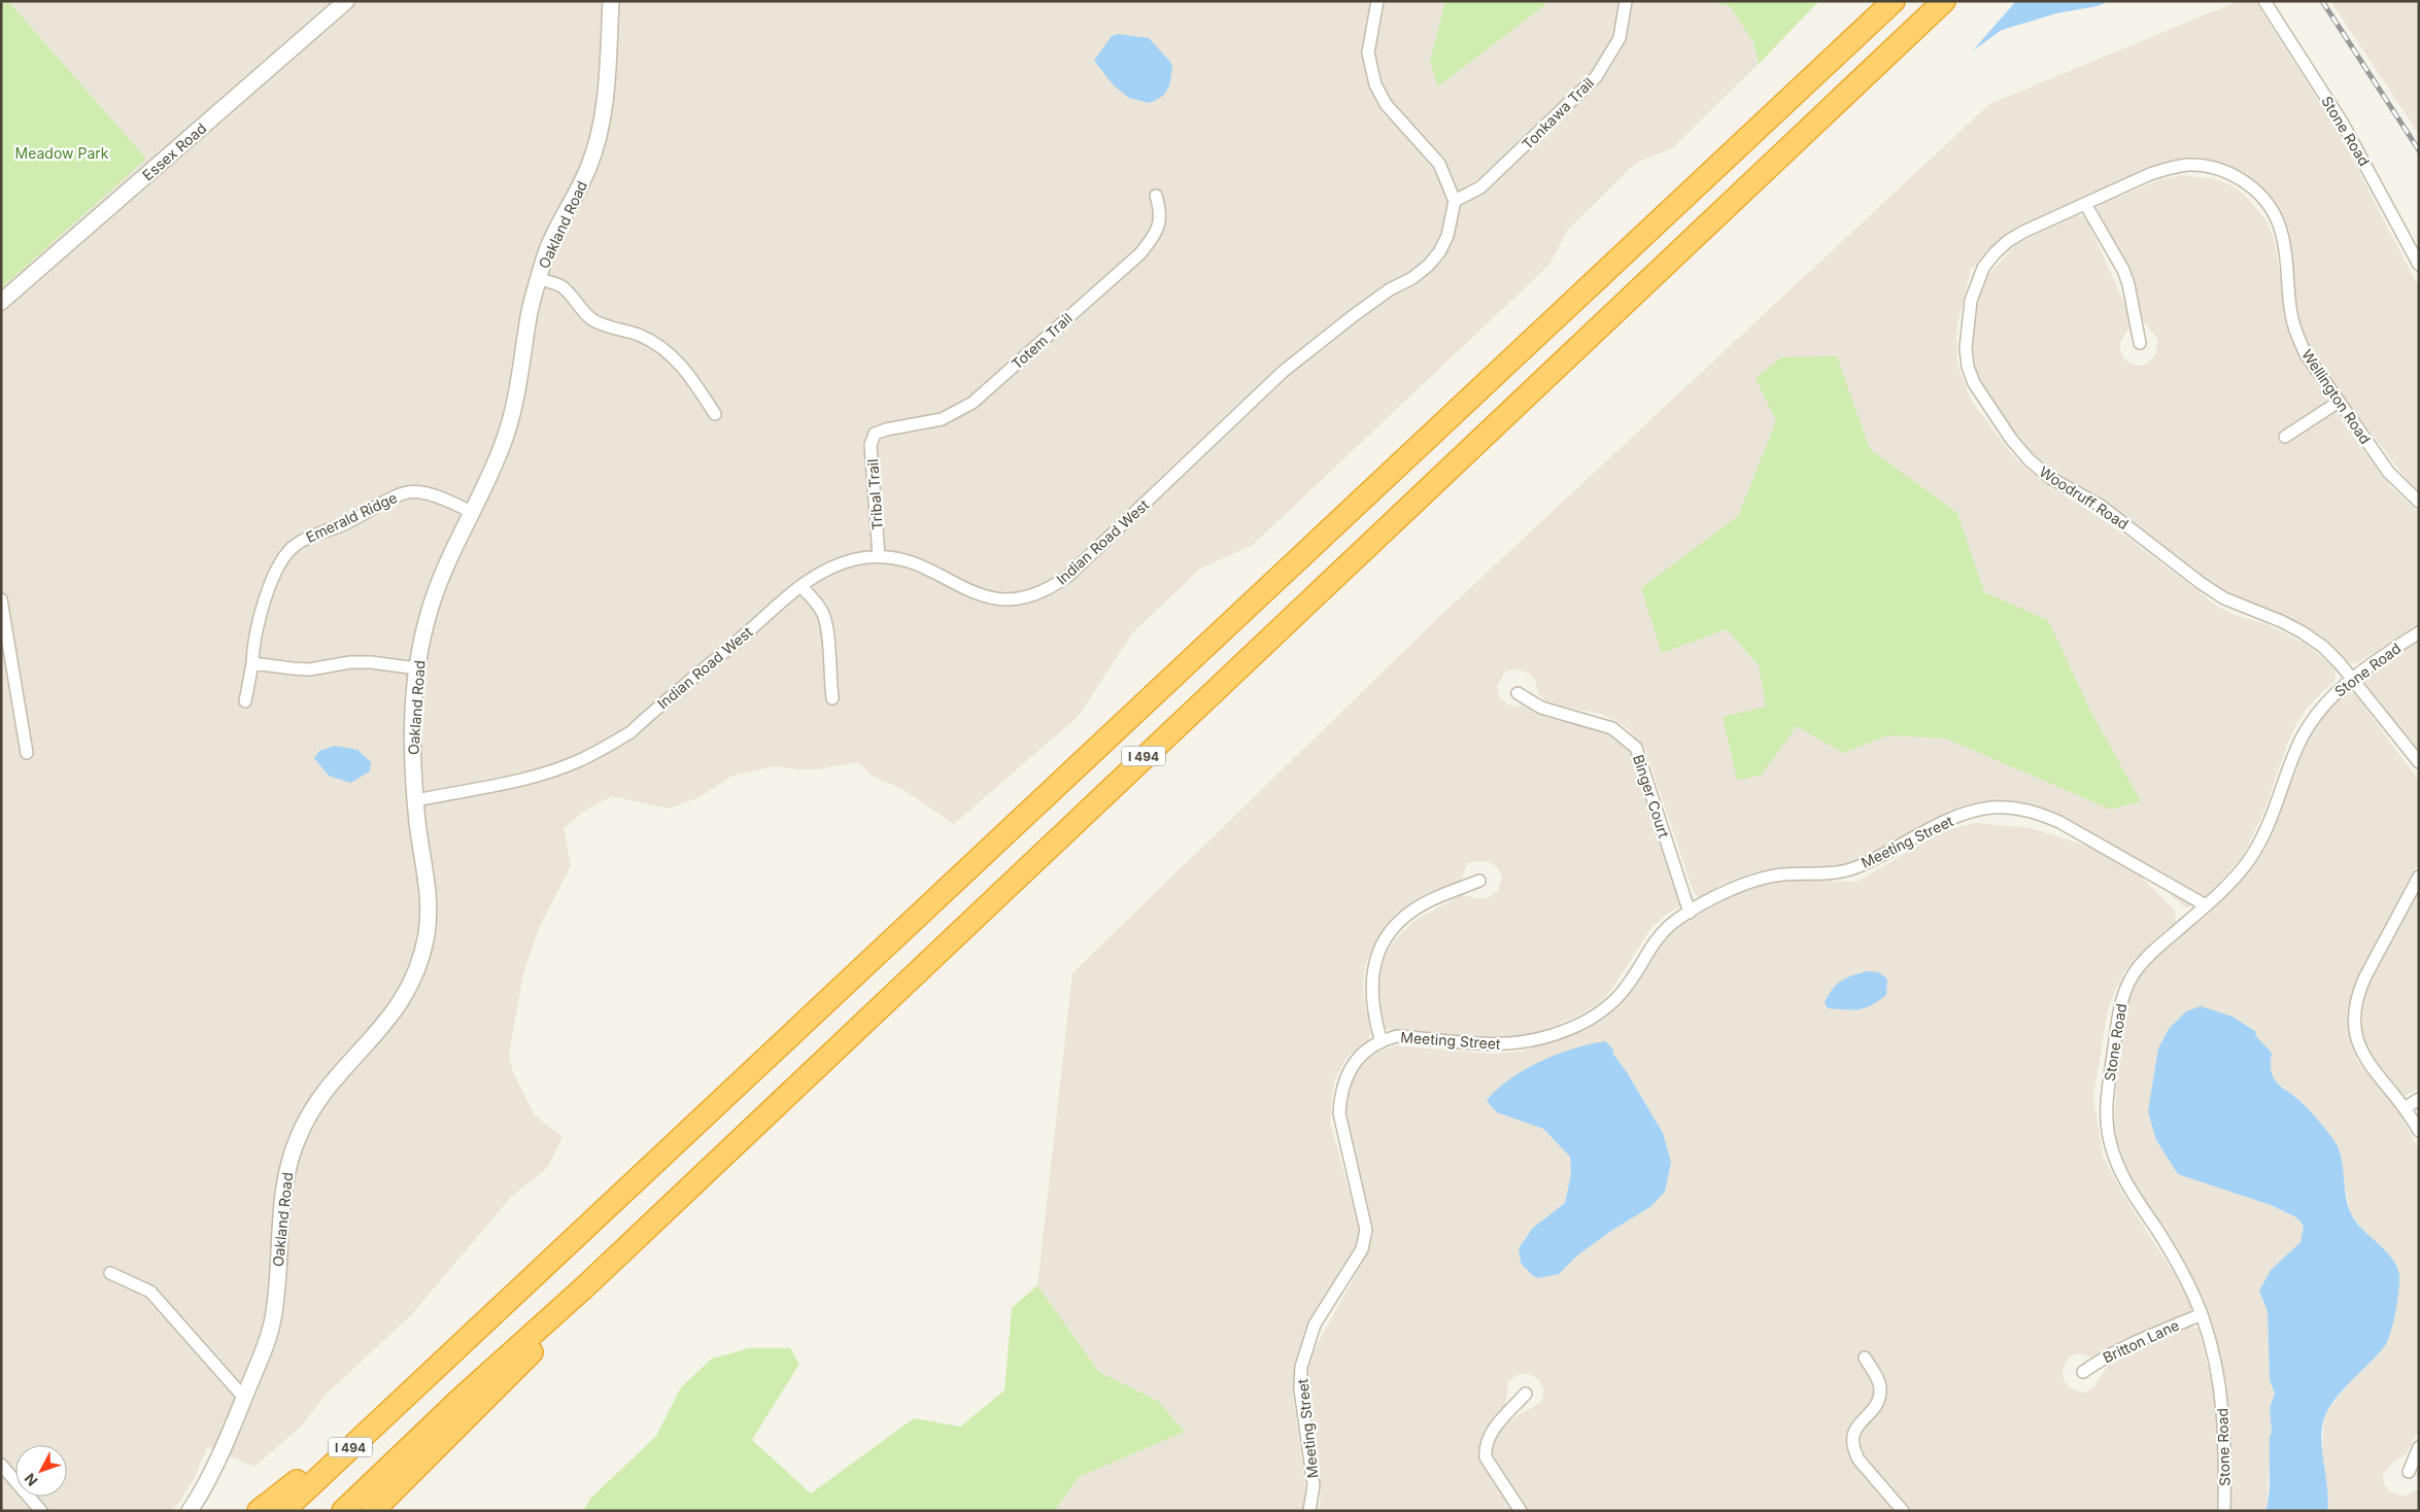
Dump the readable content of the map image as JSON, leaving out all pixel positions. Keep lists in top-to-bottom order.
{
  "streets": {
    "highway": ["I 494"],
    "street": [
      "Tonkawa Trail",
      "Stone Road",
      "Essex Road",
      "Oakland Road",
      "Totem Trail",
      "Wellington Road",
      "Tribal Trail",
      "Woodruff Road",
      "Emerald Ridge",
      "Indian Road West",
      "Binger Court",
      "Meeting Street",
      "Britton Lane"
    ]
  },
  "crossings": [
    ["Tonkawa Trail", "Indian Road West"],
    ["Stone Road", "Woodruff Road"],
    ["Stone Road", "Meeting Street"],
    ["Stone Road", "Britton Lane"],
    ["Oakland Road", "Emerald Ridge"],
    ["Oakland Road", "Indian Road West"],
    ["Totem Trail", "Tribal Trail"],
    ["Wellington Road", "Woodruff Road"],
    ["Tribal Trail", "Indian Road West"],
    ["Binger Court", "Meeting Street"]
  ],
  "parks": ["Meadow Park"],
  "north": "bottom left"
}
